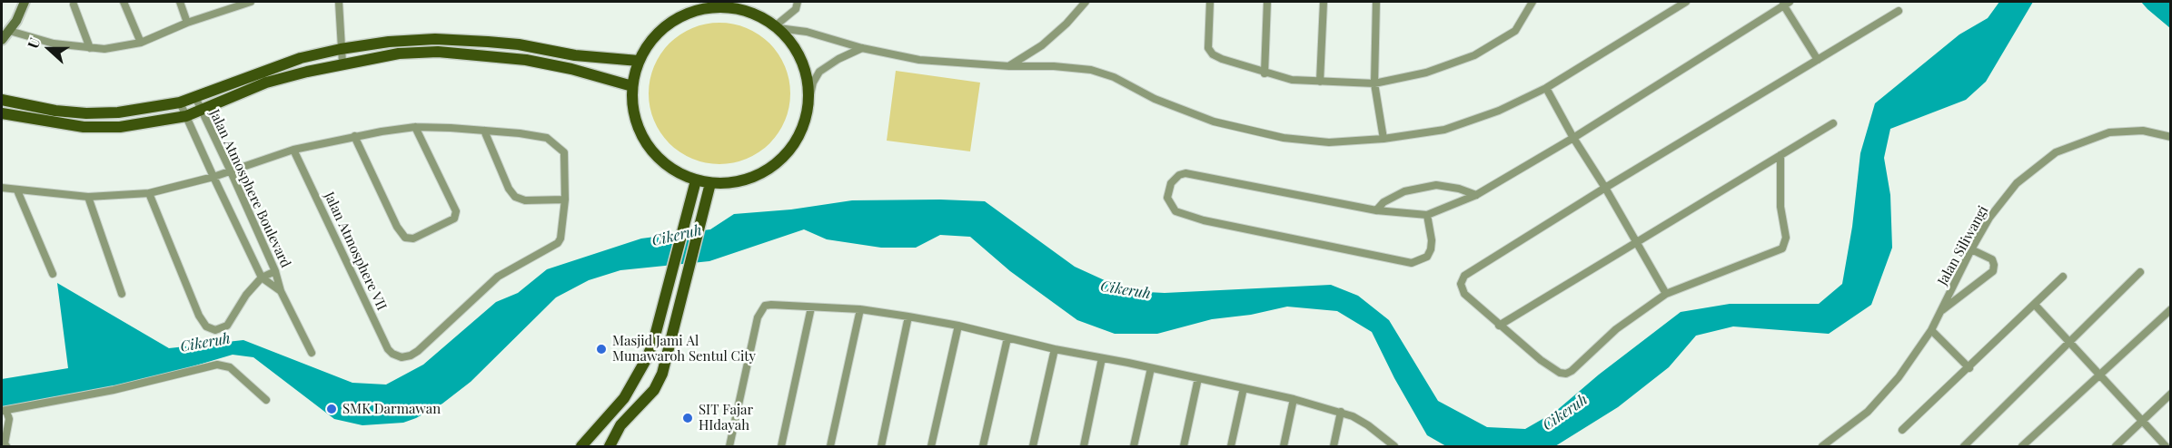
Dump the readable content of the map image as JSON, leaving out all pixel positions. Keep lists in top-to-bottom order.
{
  "streets": {
    "street": ["Jalan Atmosphere Boulevard", "Jalan Siliwangi", "Jalan Atmosphere VII"]
  },
  "water": ["Cikeruh"],
  "places": ["Masjid Jami Al Munawaroh Sentul City", "SMK Darmawan", "SIT Fajar HIdayah"],
  "north": "left"
}
